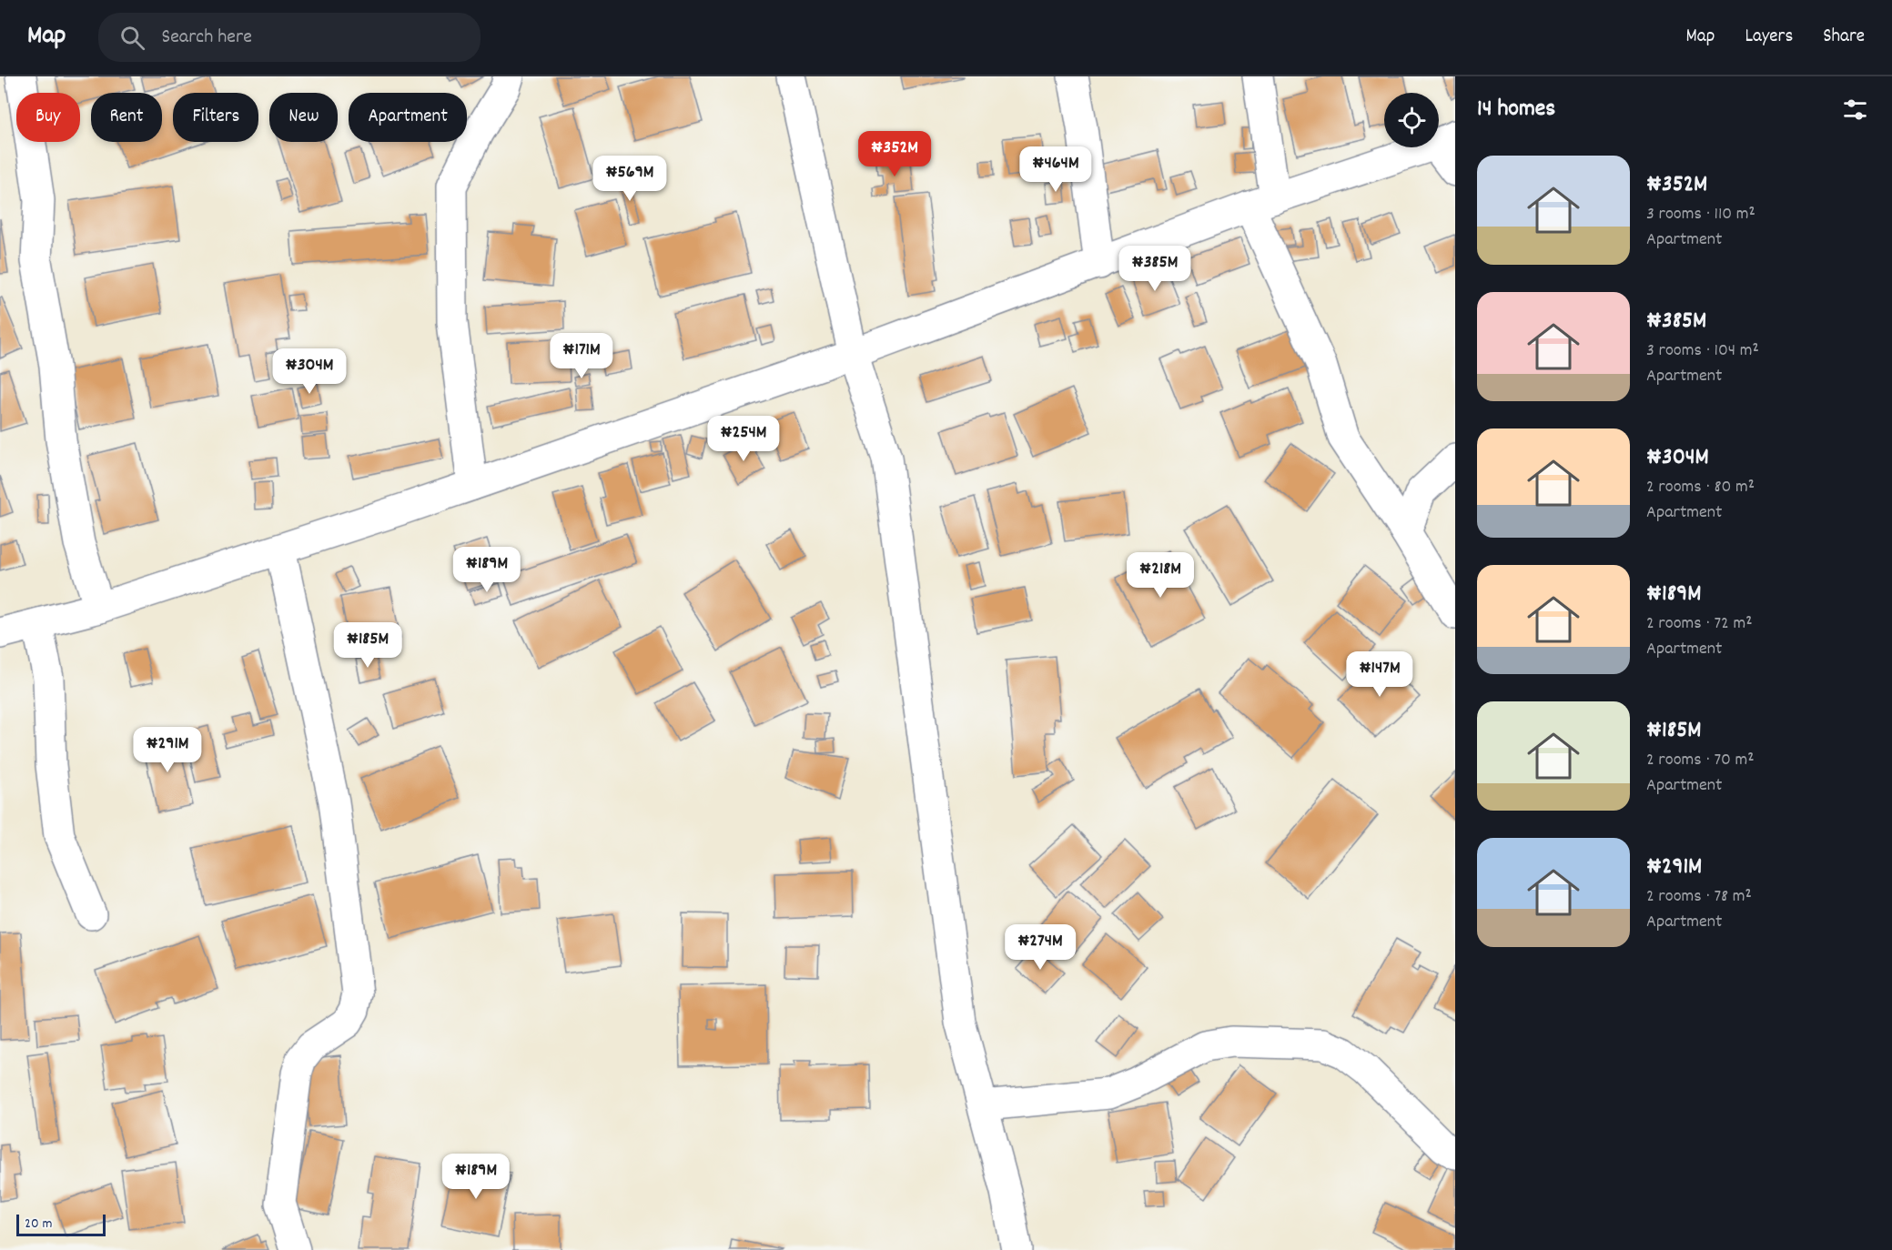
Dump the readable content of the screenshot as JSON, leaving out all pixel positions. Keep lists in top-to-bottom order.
{
  "scale_bar": "20 m",
  "page": {
    "header": "Map",
    "search": "Search here",
    "nav": ["Map", "Layers", "Share"],
    "heading": "14 homes",
    "chip": [
      "Buy",
      "Rent",
      "Filters",
      "New",
      "Apartment"
    ],
    "price": [
      "₦352M",
      "₦464M",
      "₦569M",
      "₦385M",
      "₦171M",
      "₦304M",
      "₦254M",
      "₦189M",
      "₦218M",
      "₦185M",
      "₦147M",
      "₦291M",
      "₦274M",
      "₦189M"
    ],
    "list": [
      {
        "name": "₦352M",
        "note": "3 rooms · 110 m² · Apartment"
      },
      {
        "name": "₦385M",
        "note": "3 rooms · 104 m² · Apartment"
      },
      {
        "name": "₦304M",
        "note": "2 rooms · 80 m² · Apartment"
      },
      {
        "name": "₦189M",
        "note": "2 rooms · 72 m² · Apartment"
      },
      {
        "name": "₦185M",
        "note": "2 rooms · 70 m² · Apartment"
      },
      {
        "name": "₦291M",
        "note": "2 rooms · 78 m² · Apartment"
      }
    ],
    "scale": "20 m"
  }
}
